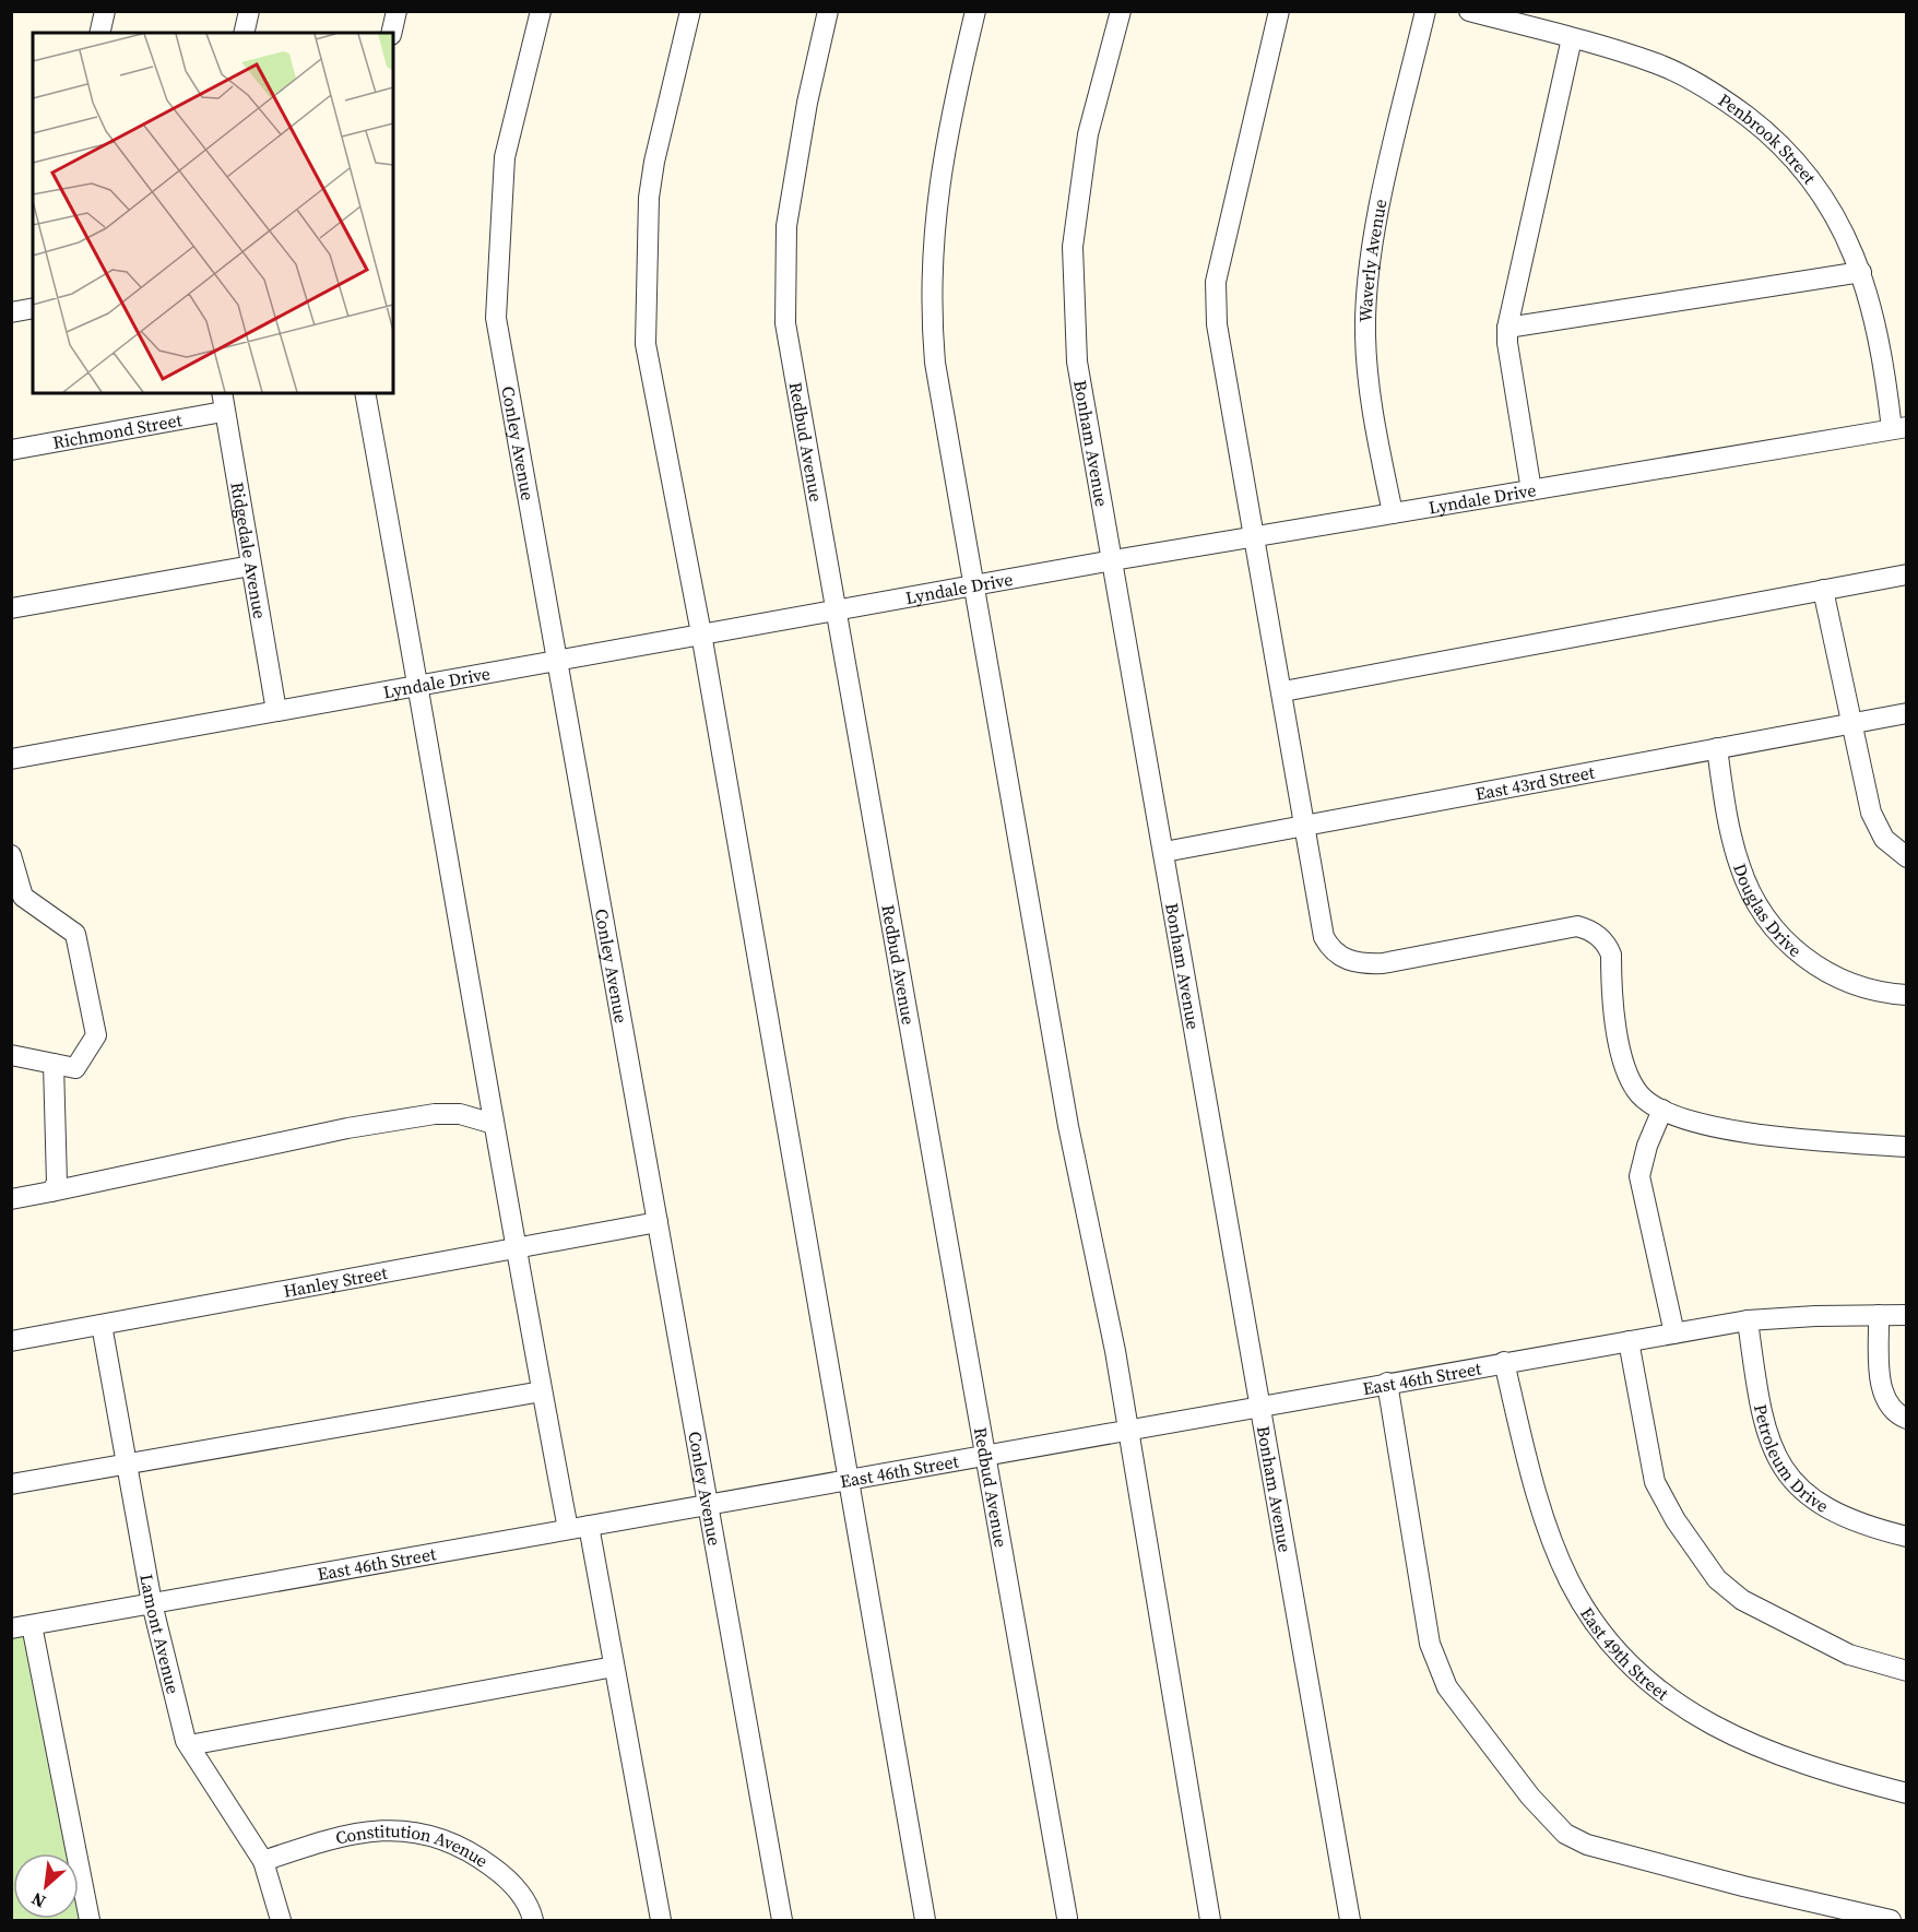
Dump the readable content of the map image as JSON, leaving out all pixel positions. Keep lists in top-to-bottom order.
{
  "streets": {
    "street": [
      "Penbrook Street",
      "Waverly Avenue",
      "Richmond Street",
      "Redbud Avenue",
      "Conley Avenue",
      "Bonham Avenue",
      "Lyndale Drive",
      "Ridgedale Avenue",
      "East 43rd Street",
      "Douglas Drive",
      "Hanley Street",
      "East 46th Street",
      "Petroleum Drive",
      "Lamont Avenue",
      "East 49th Street",
      "Constitution Avenue"
    ]
  },
  "crossings": [
    ["Penbrook Street", "Lyndale Drive"],
    ["Waverly Avenue", "Lyndale Drive"],
    ["Richmond Street", "Ridgedale Avenue"],
    ["Redbud Avenue", "Lyndale Drive"],
    ["Redbud Avenue", "East 46th Street"],
    ["Conley Avenue", "Lyndale Drive"],
    ["Conley Avenue", "Hanley Street"],
    ["Conley Avenue", "East 46th Street"],
    ["Bonham Avenue", "Lyndale Drive"],
    ["Bonham Avenue", "East 43rd Street"],
    ["Bonham Avenue", "East 46th Street"],
    ["Lyndale Drive", "Ridgedale Avenue"],
    ["East 43rd Street", "Douglas Drive"],
    ["Hanley Street", "Lamont Avenue"],
    ["East 46th Street", "Petroleum Drive"],
    ["East 46th Street", "Lamont Avenue"],
    ["East 46th Street", "East 49th Street"],
    ["Lamont Avenue", "Constitution Avenue"]
  ],
  "north": "bottom left"
}
